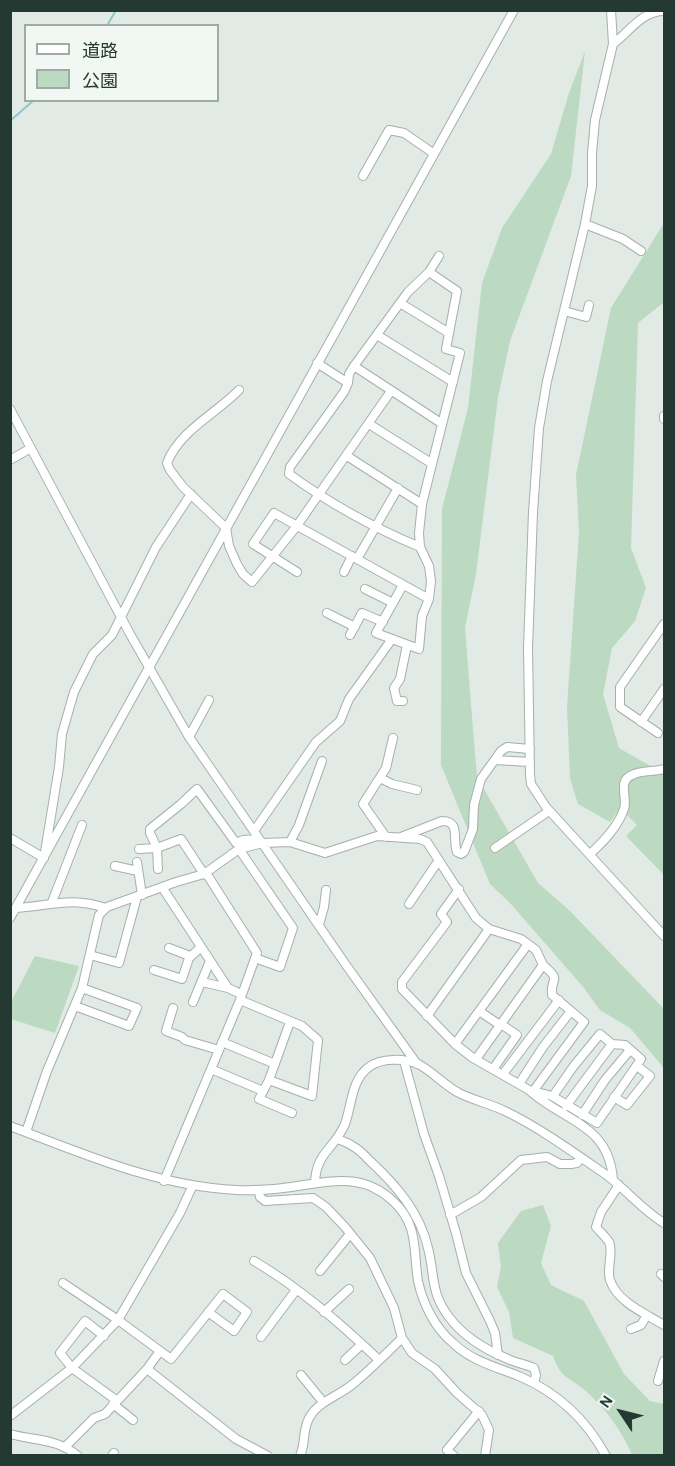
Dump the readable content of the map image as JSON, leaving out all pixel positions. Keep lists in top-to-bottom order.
{
  "legend": ["道路", "公園"],
  "north": "top left"
}
